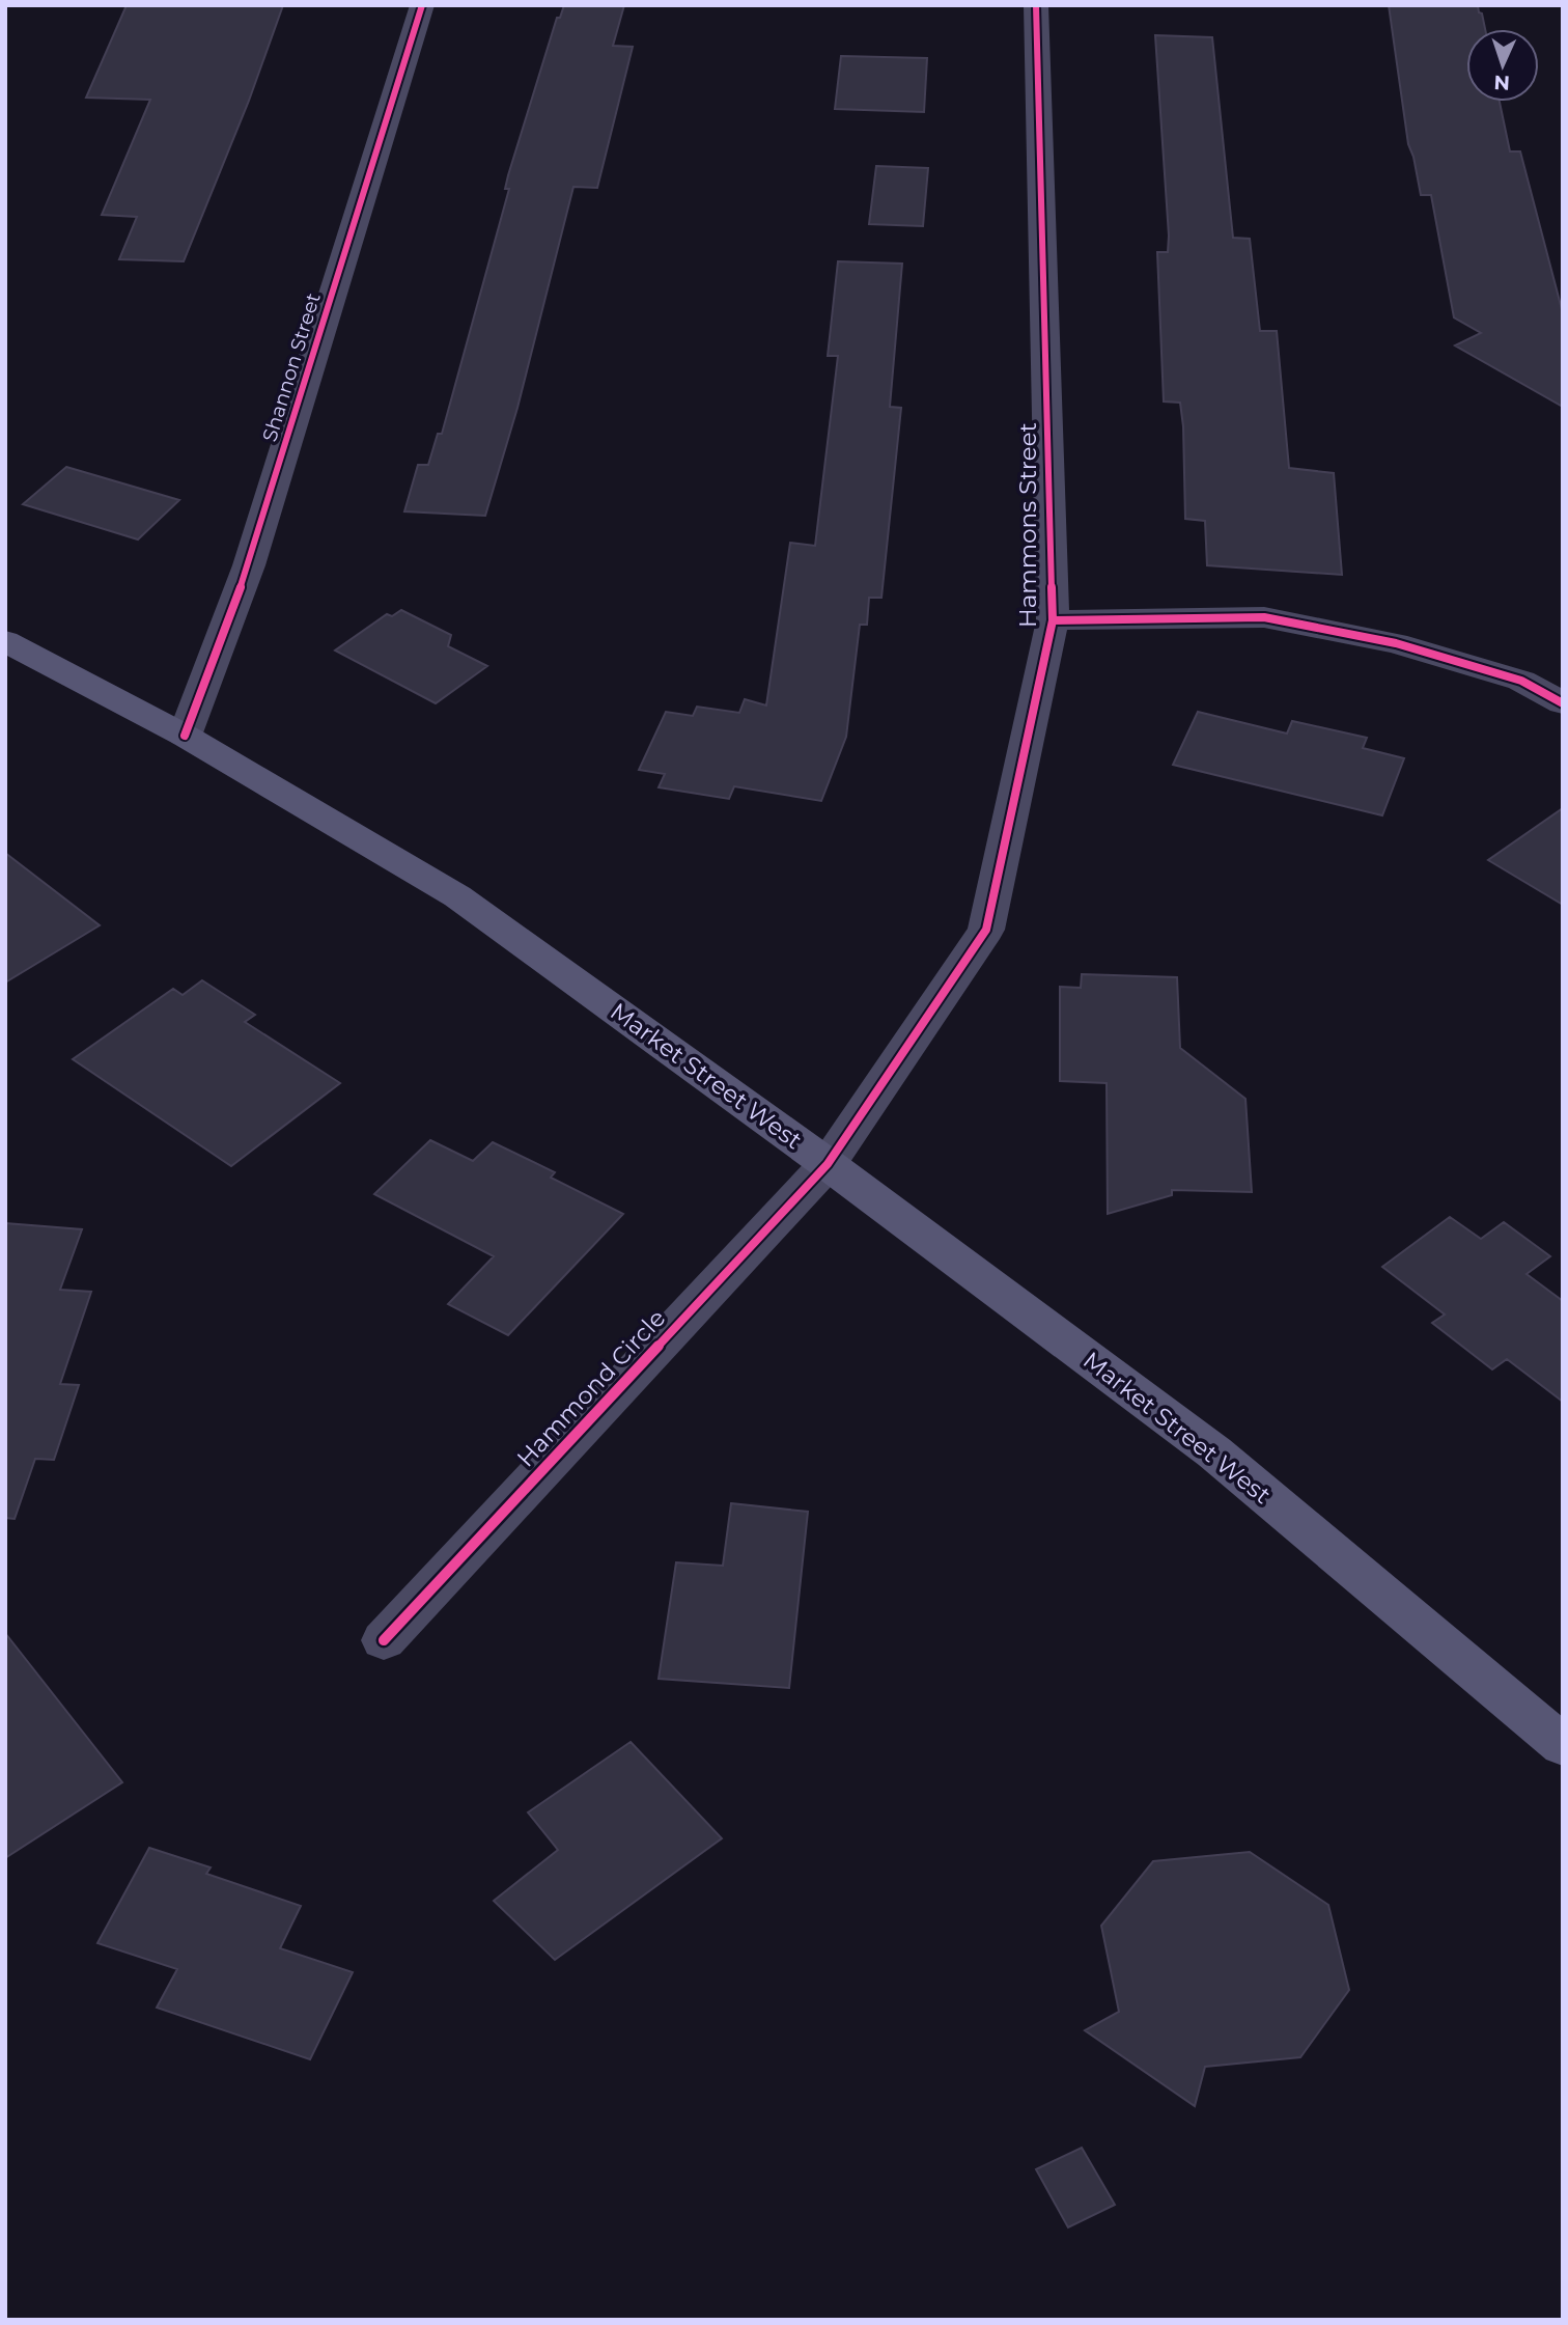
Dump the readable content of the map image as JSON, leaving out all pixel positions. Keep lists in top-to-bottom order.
{
  "streets": {
    "main road": ["Market Street West"],
    "street": ["Shannon Street", "Hammons Street", "Hammond Circle"]
  },
  "crossings": [
    ["Shannon Street", "Market Street West"],
    ["Hammons Street", "Market Street West"],
    ["Hammons Street", "Hammond Circle"],
    ["Market Street West", "Hammond Circle"]
  ],
  "north": "bottom"
}
